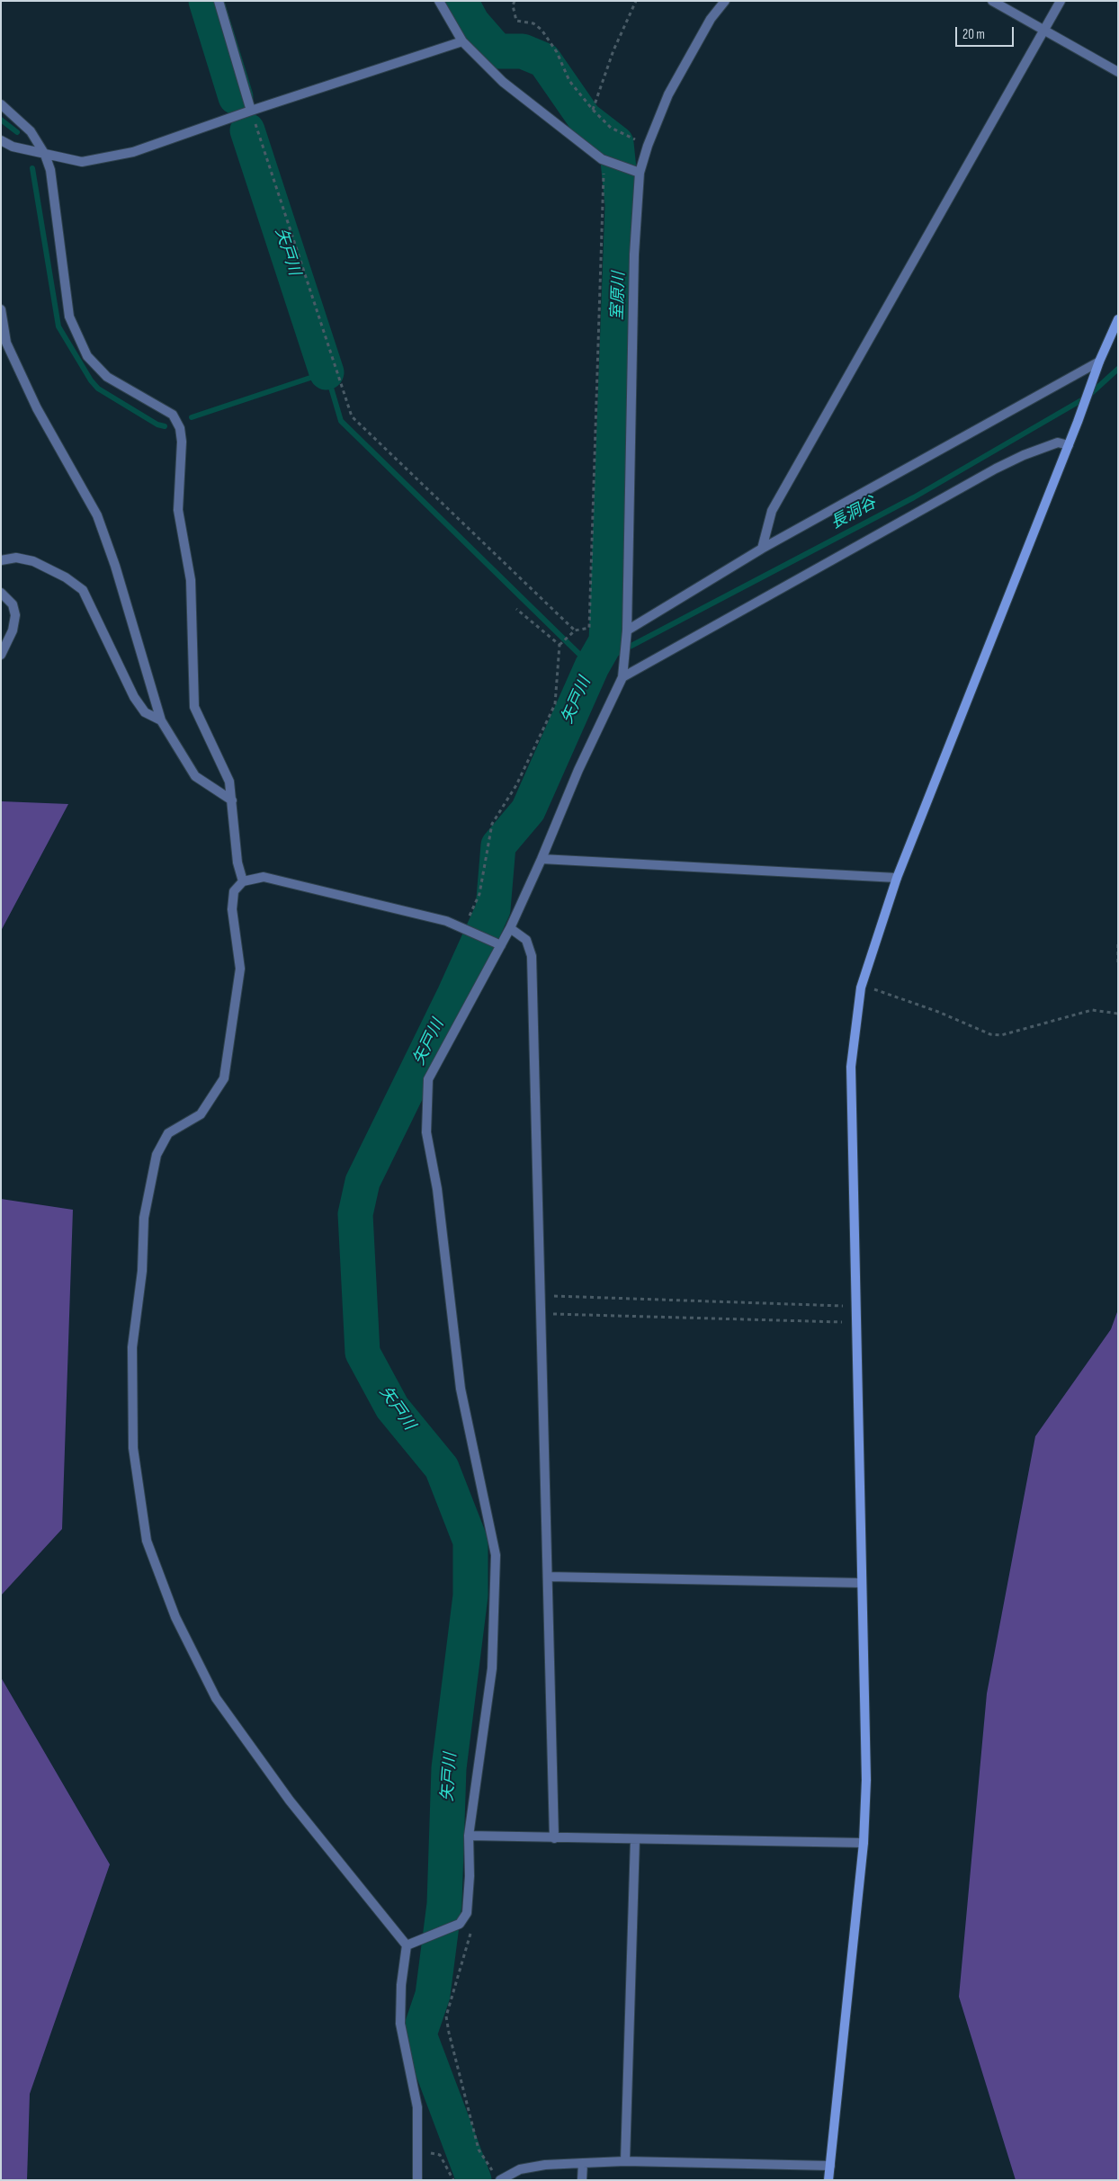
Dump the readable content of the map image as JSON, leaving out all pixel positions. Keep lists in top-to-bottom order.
{
  "water": ["矢戸川", "室原川", "長洞谷"],
  "scale_bar": "20 m"
}
